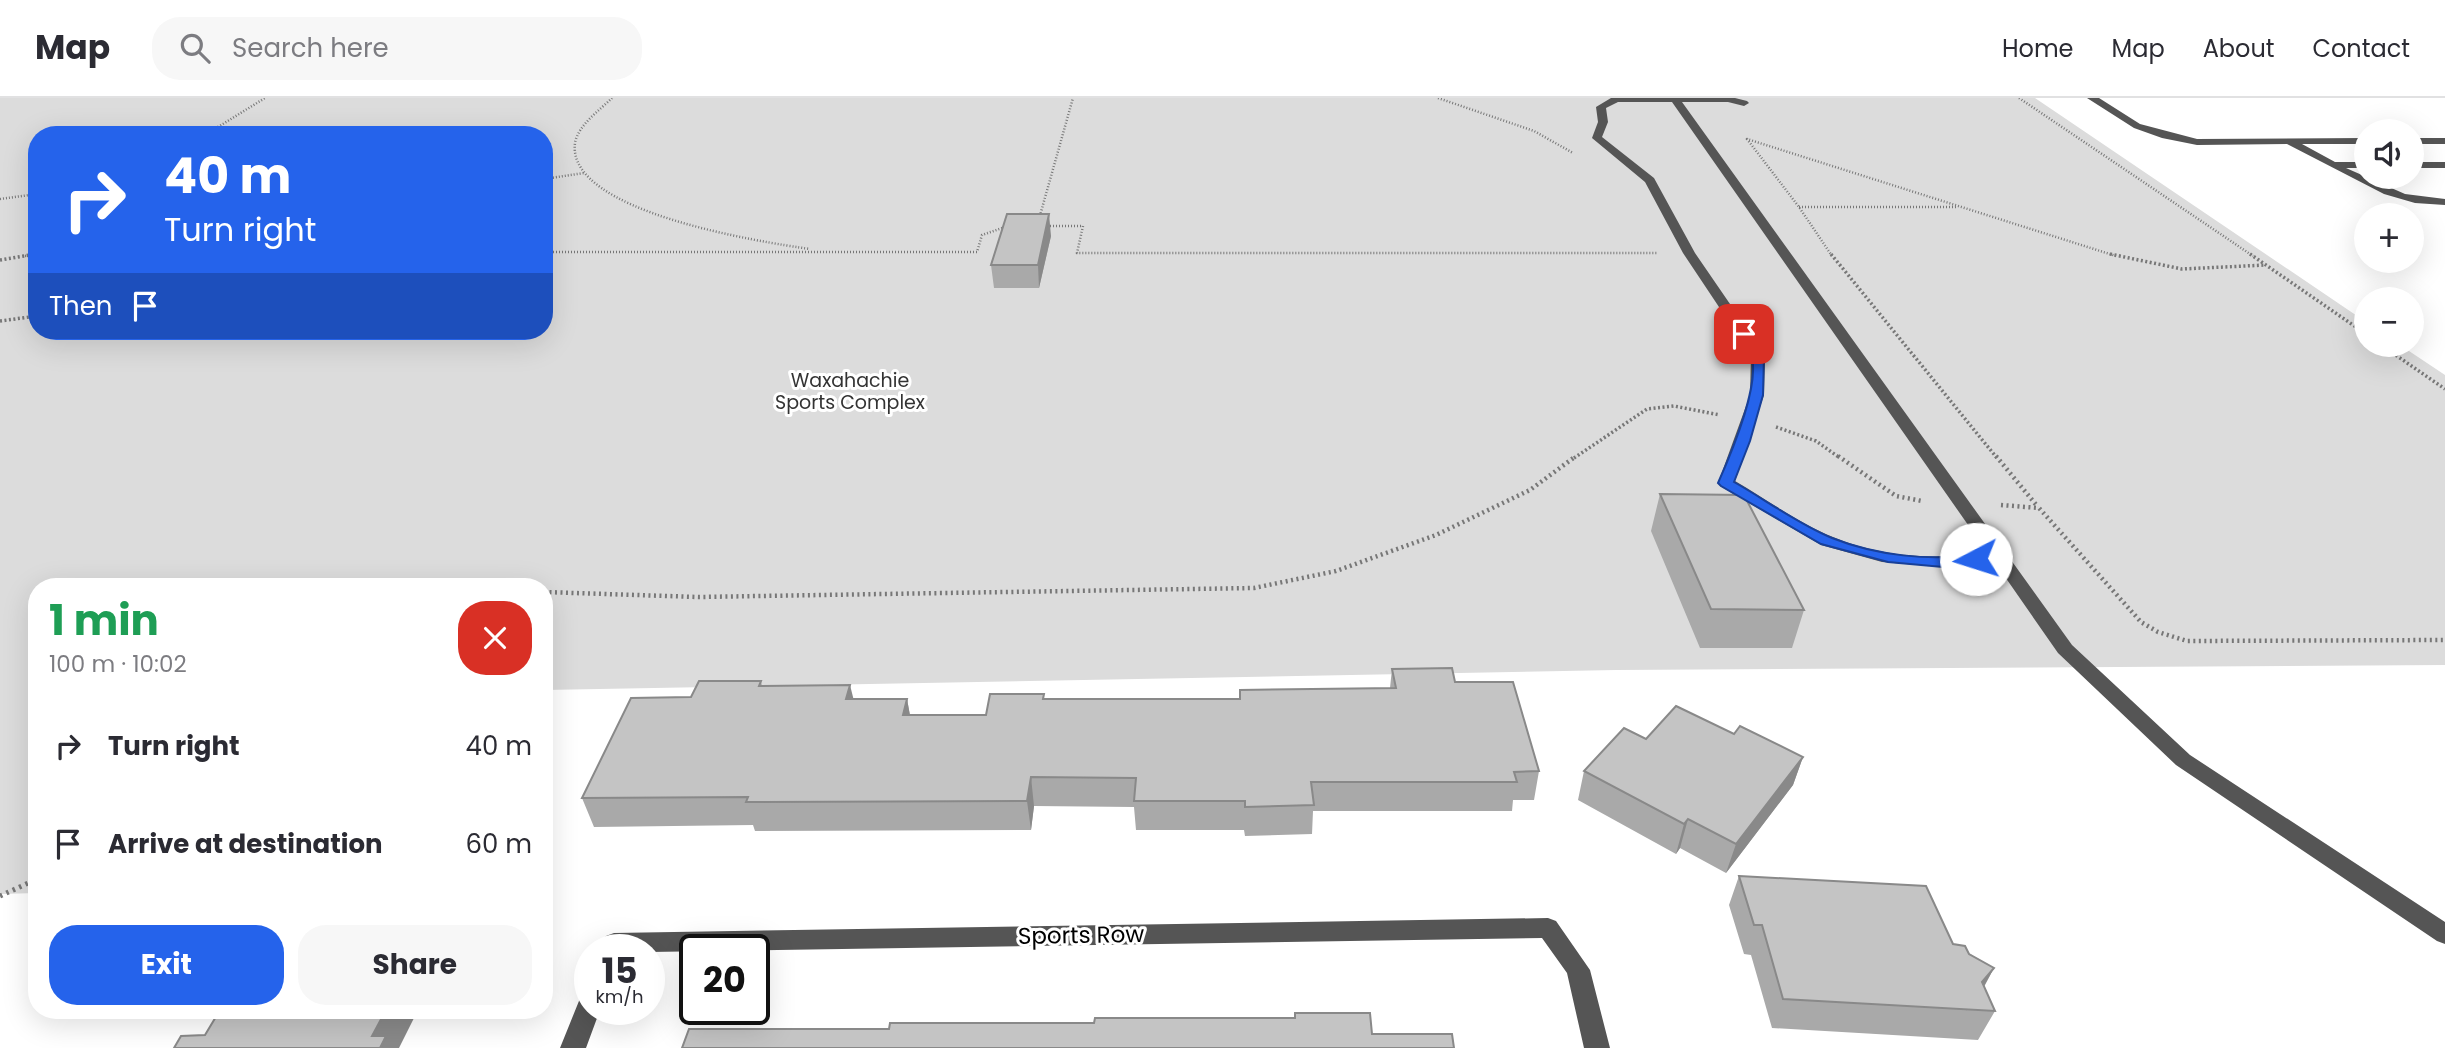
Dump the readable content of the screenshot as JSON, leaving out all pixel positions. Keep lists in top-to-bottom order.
{
  "streets": {
    "street": ["Sports Row"]
  },
  "parks": ["Waxahachie Sports Complex"],
  "page": {
    "header": "Map",
    "search": "Search here",
    "nav": [
      "Home",
      "Map",
      "About",
      "Contact"
    ],
    "map_buttons": ["+", "−"],
    "turn": ["40 m", "Turn right"],
    "then": "Then",
    "heading": ["1 min", "100 m · 10:02"],
    "list": [
      {
        "name": "Turn right",
        "value": "40 m"
      },
      {
        "name": "Arrive at destination",
        "value": "60 m"
      }
    ],
    "buttons": ["Exit", "Share"],
    "speed": "15 km/h",
    "limit": "20"
  }
}
